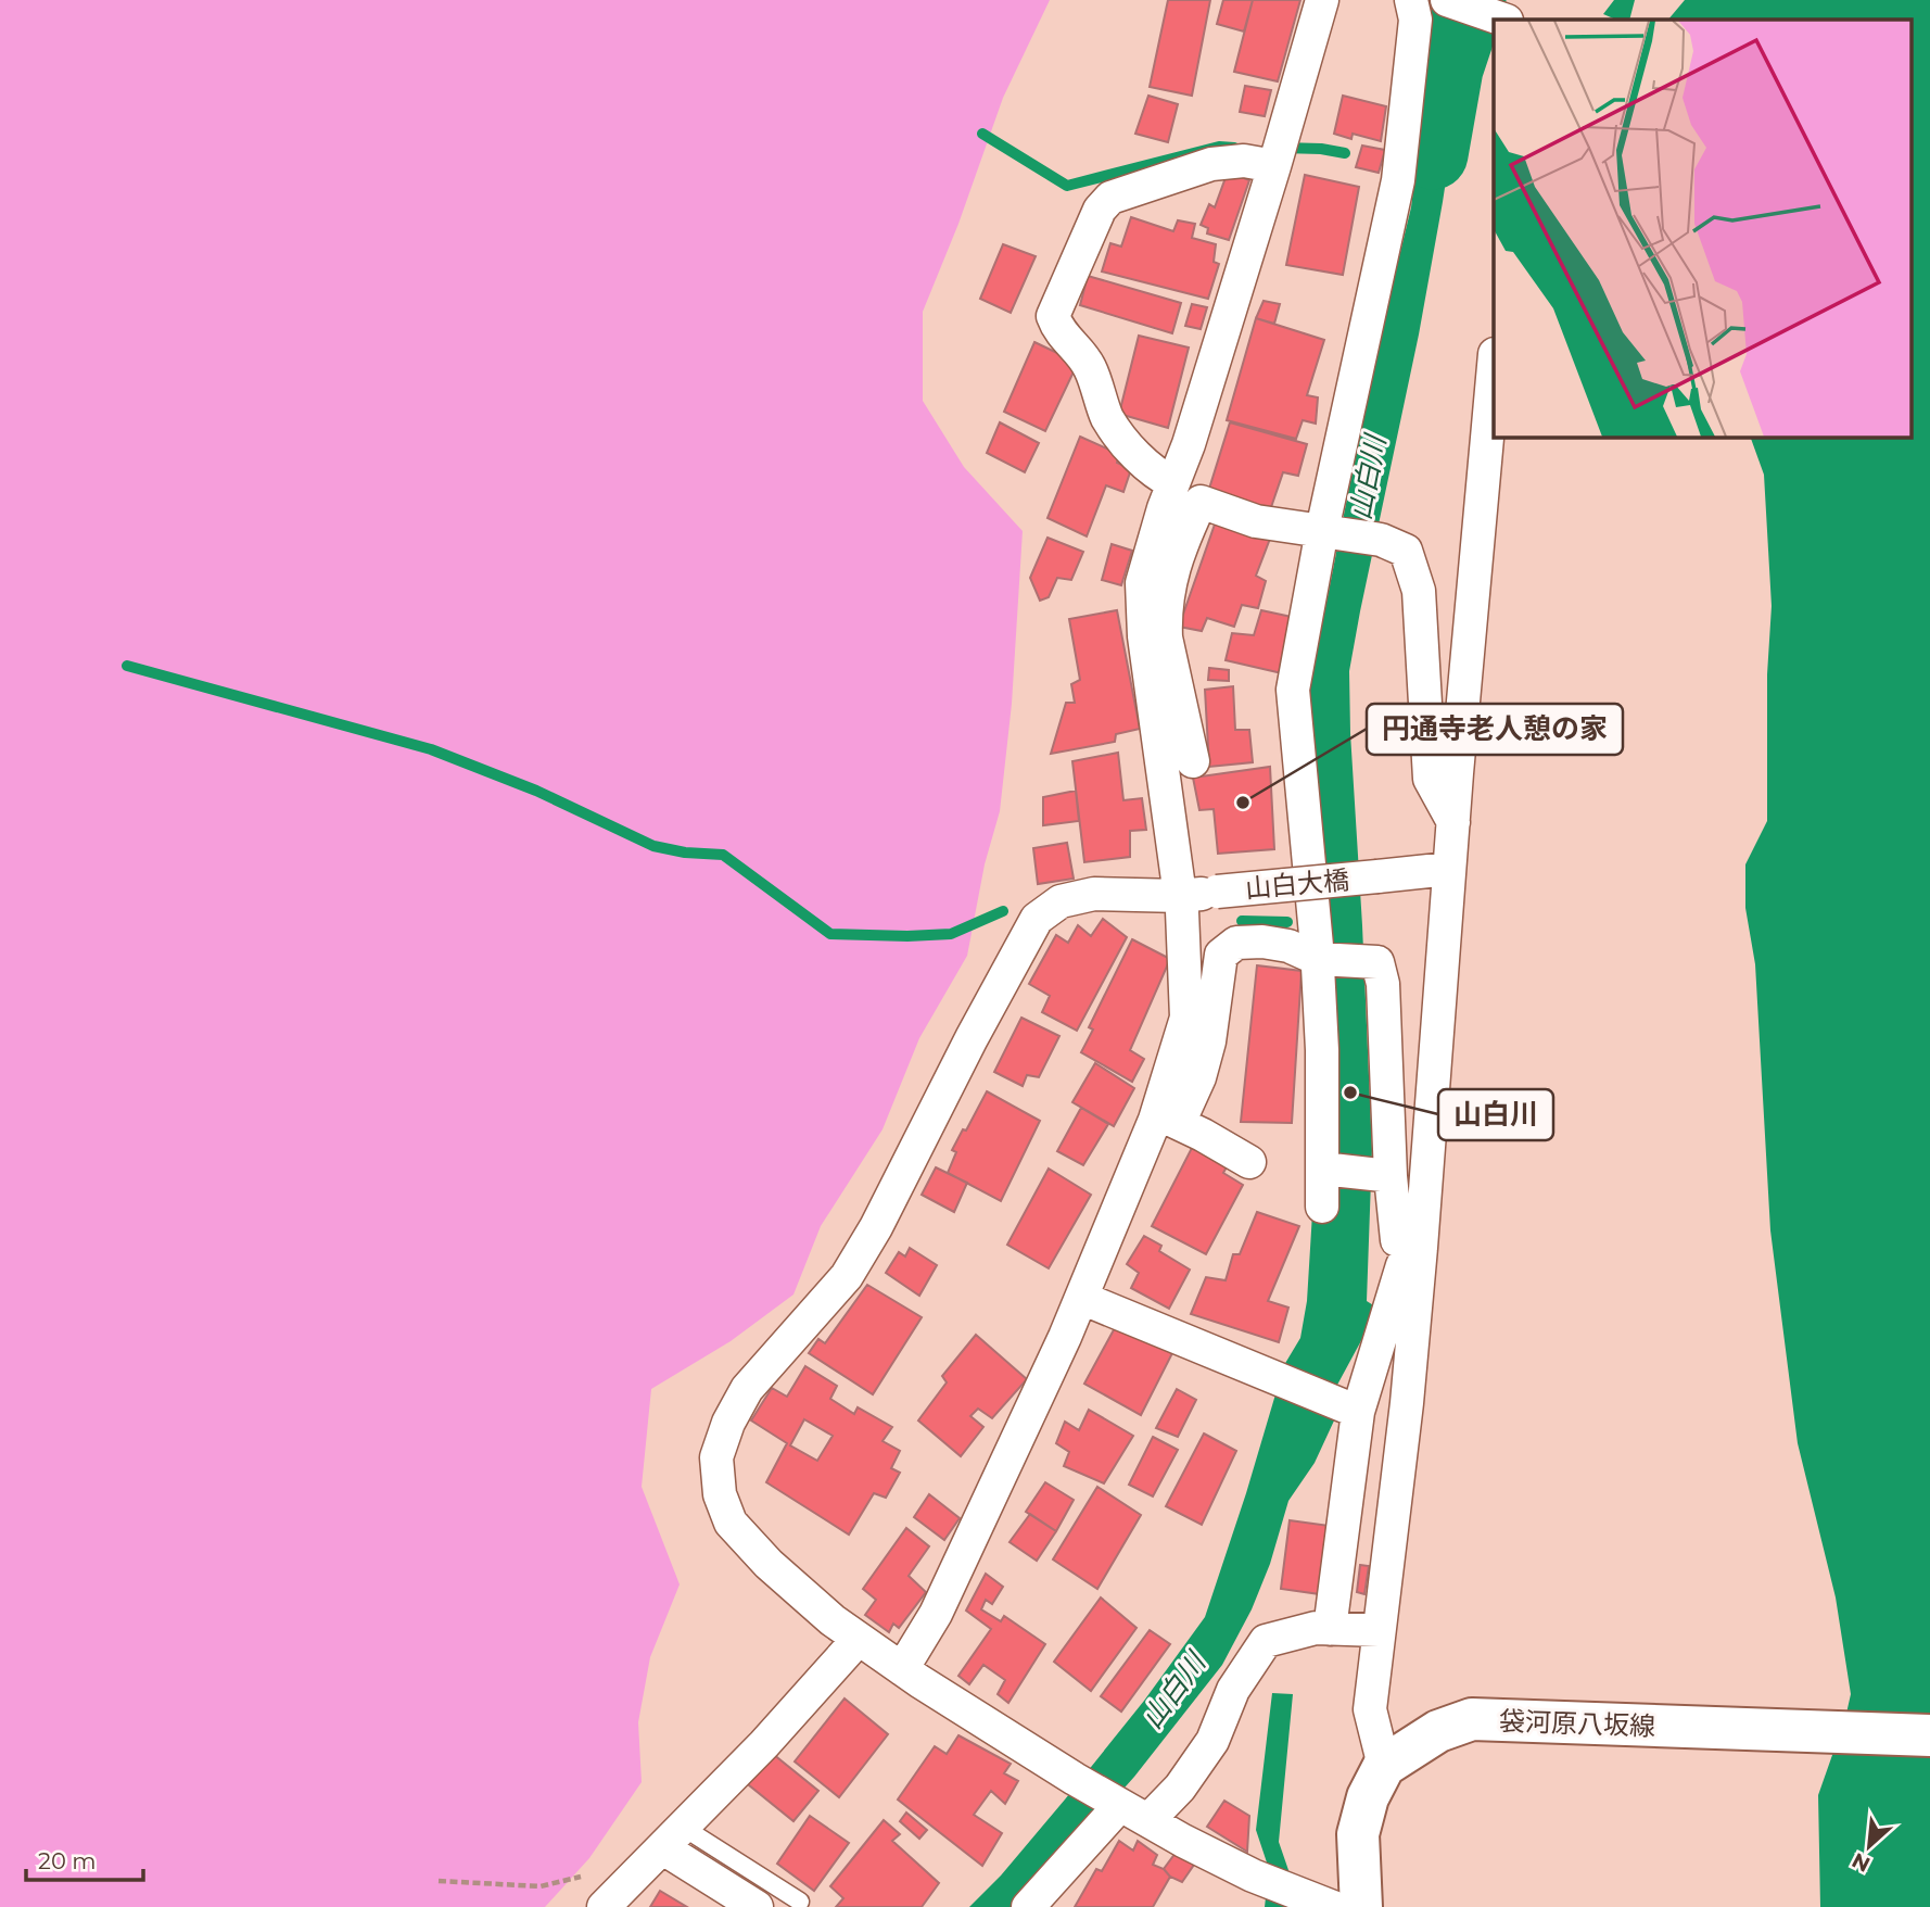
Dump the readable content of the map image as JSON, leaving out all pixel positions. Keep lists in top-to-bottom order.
{
  "streets": {
    "main road": ["袋河原八坂線"],
    "street": ["山白大橋"]
  },
  "water": ["山白川"],
  "places": ["円通寺老人憩の家", "山白川"],
  "scale_bar": "20 m",
  "north": "bottom left"
}
